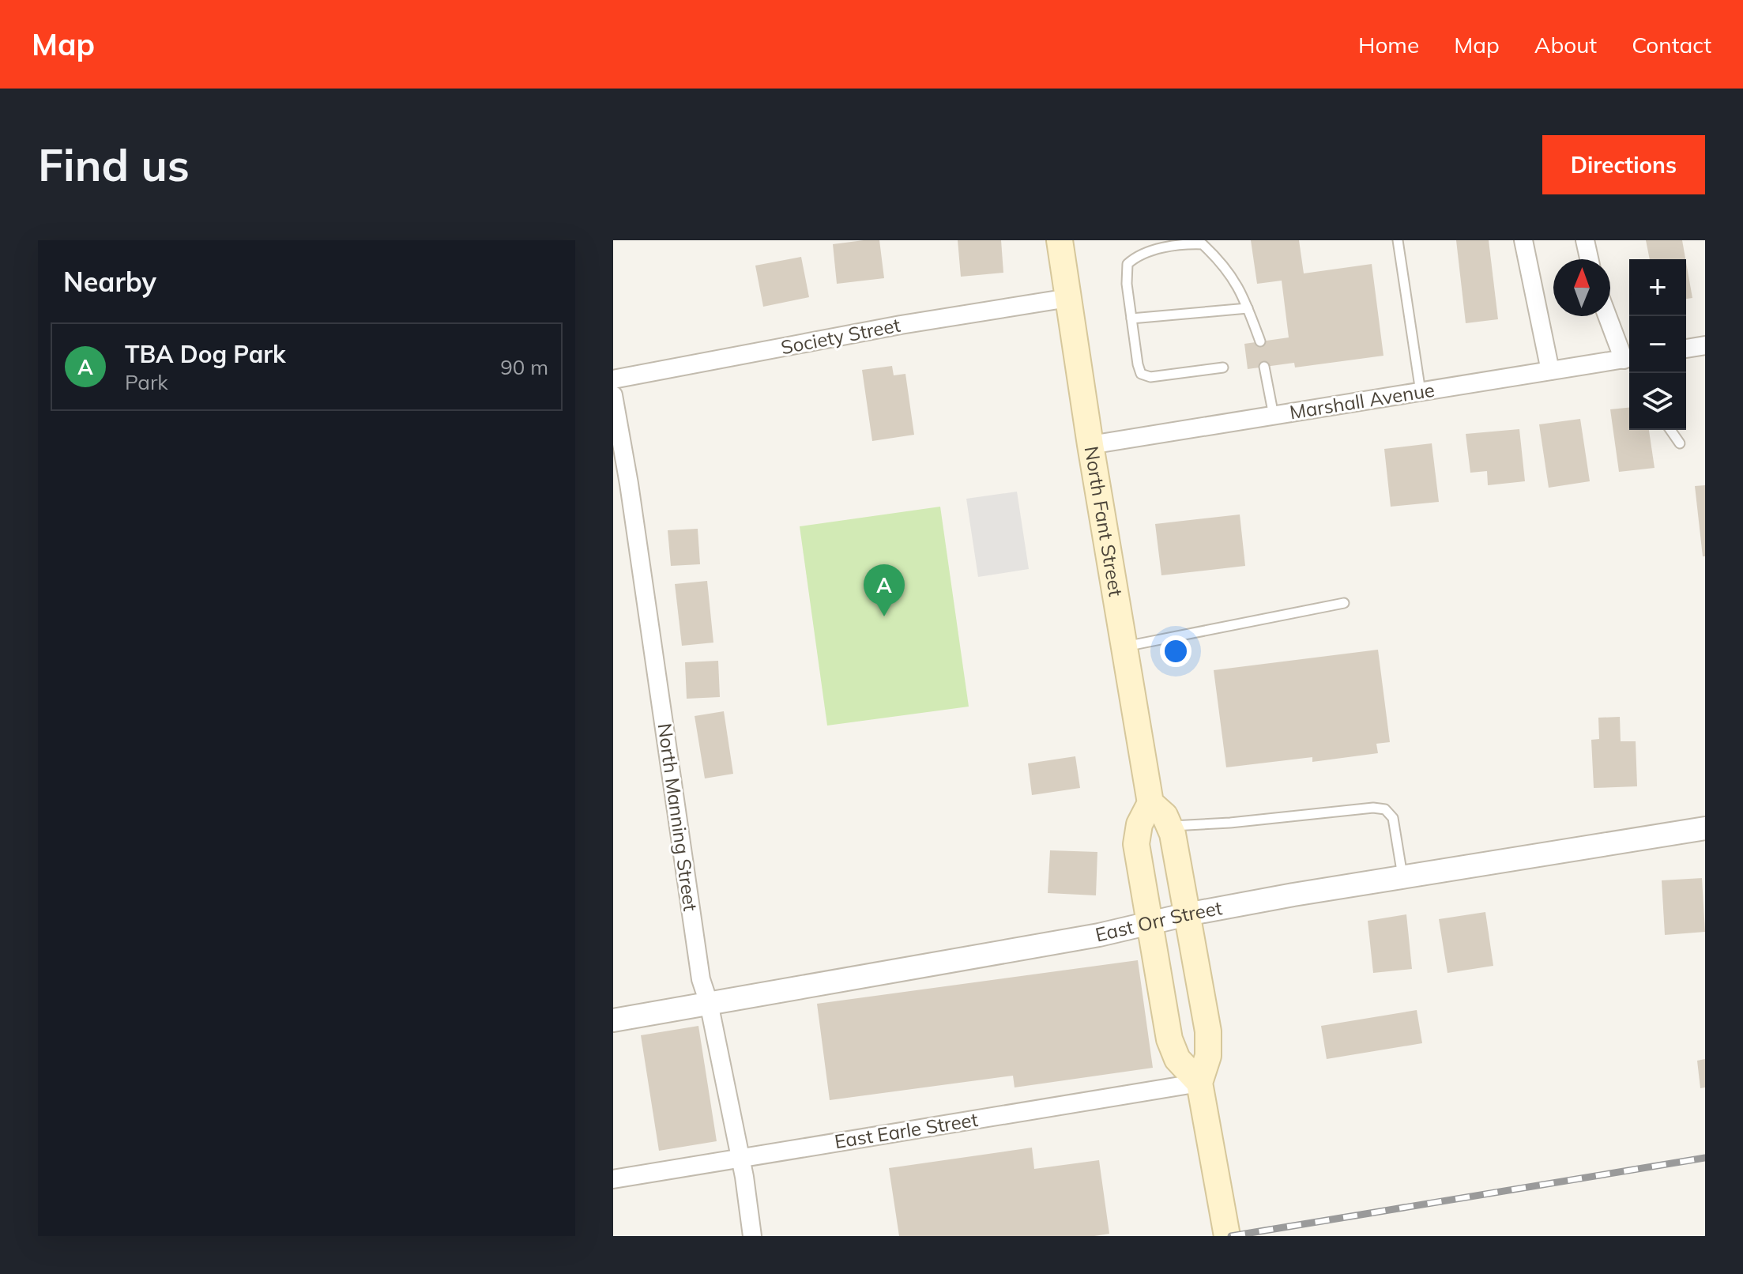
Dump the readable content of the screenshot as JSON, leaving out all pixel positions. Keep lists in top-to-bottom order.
{
  "streets": {
    "main road": ["North Fant Street"],
    "street": [
      "Society Street",
      "Marshall Avenue",
      "North Manning Street",
      "East Orr Street",
      "East Earle Street"
    ]
  },
  "crossings": [
    ["Society Street", "North Fant Street"],
    ["Marshall Avenue", "North Fant Street"],
    ["North Fant Street", "East Orr Street"],
    ["North Fant Street", "East Earle Street"],
    ["North Manning Street", "East Orr Street"],
    ["North Manning Street", "East Earle Street"]
  ],
  "north": "top",
  "page": {
    "header": "Map",
    "nav": [
      "Home",
      "Map",
      "About",
      "Contact"
    ],
    "buttons": "Directions",
    "title": "Find us",
    "heading": "Nearby",
    "map_buttons": ["+", "−"],
    "list": [
      {
        "mark": "A",
        "name": "TBA Dog Park",
        "note": "Park",
        "value": "90 m"
      }
    ],
    "pins": "A"
  }
}
